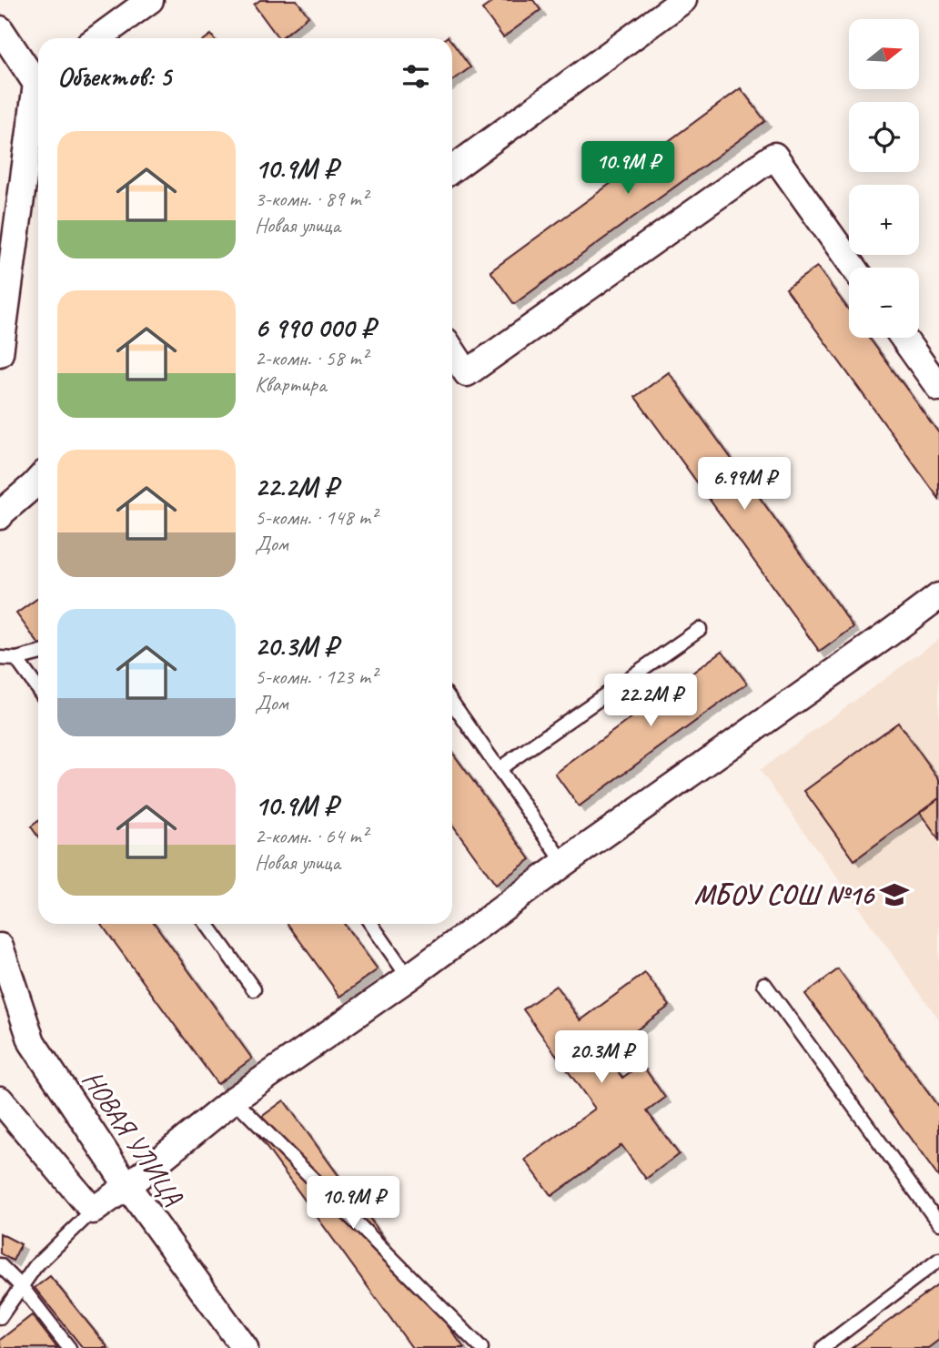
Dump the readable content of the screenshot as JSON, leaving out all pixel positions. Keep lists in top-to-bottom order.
{
  "streets": {
    "street": ["НОВАЯ УЛИЦА"]
  },
  "places": {
    "school or university": ["МБОУ СОШ №16"]
  },
  "north": "right",
  "page": {
    "map_buttons": ["+", "−"],
    "heading": "Объектов: 5",
    "list": [
      {
        "name": "10.9M ₽",
        "note": "3-комн. · 89 m² · Новая улица"
      },
      {
        "name": "6 990 000 ₽",
        "note": "2-комн. · 58 m² · Квартира"
      },
      {
        "name": "22.2M ₽",
        "note": "5-комн. · 148 m² · Дом"
      },
      {
        "name": "20.3M ₽",
        "note": "5-комн. · 123 m² · Дом"
      },
      {
        "name": "10.9M ₽",
        "note": "2-комн. · 64 m² · Новая улица"
      }
    ],
    "price": [
      "10.9M ₽",
      "6.99M ₽",
      "22.2M ₽",
      "20.3M ₽",
      "10.9M ₽"
    ]
  }
}
